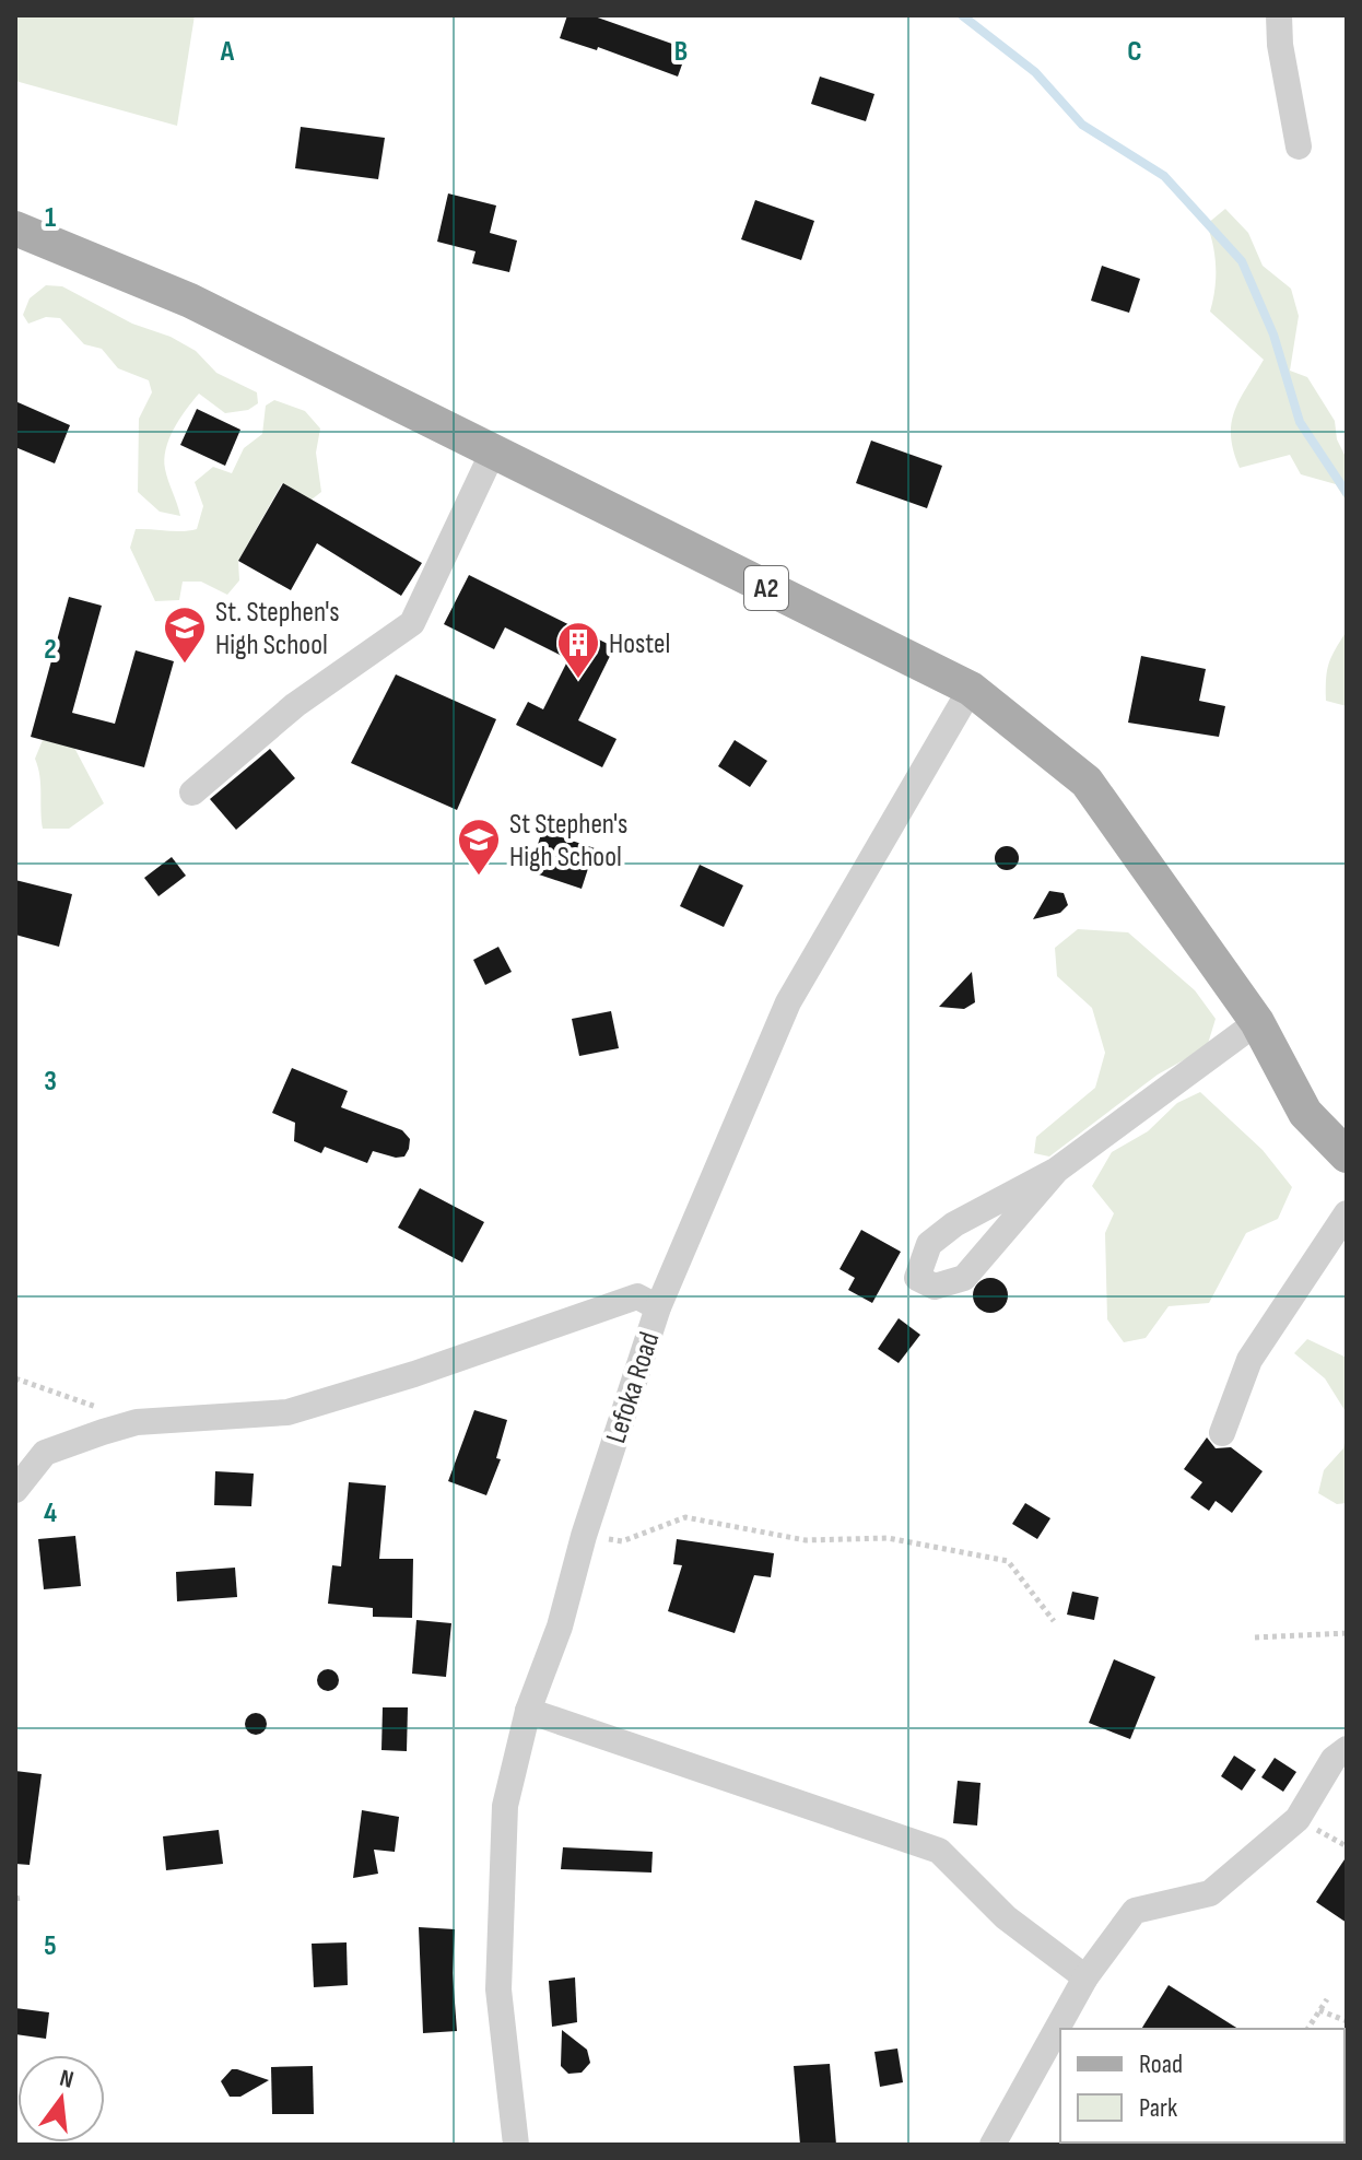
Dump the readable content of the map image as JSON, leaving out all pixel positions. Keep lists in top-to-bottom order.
{
  "streets": {
    "main road": ["A2"],
    "street": ["Lefoka Road"]
  },
  "crossings": [
    ["A2", "Lefoka Road"]
  ],
  "places": {
    "school or university": ["St. Stephen's High School", "St Stephen's High School"],
    "building": ["Hostel"]
  },
  "legend": ["Road", "Park"],
  "north": "top",
  "grid": {
    "columns": ["A", "B", "C"],
    "rows": [
      "1",
      "2",
      "3",
      "4",
      "5"
    ]
  }
}
